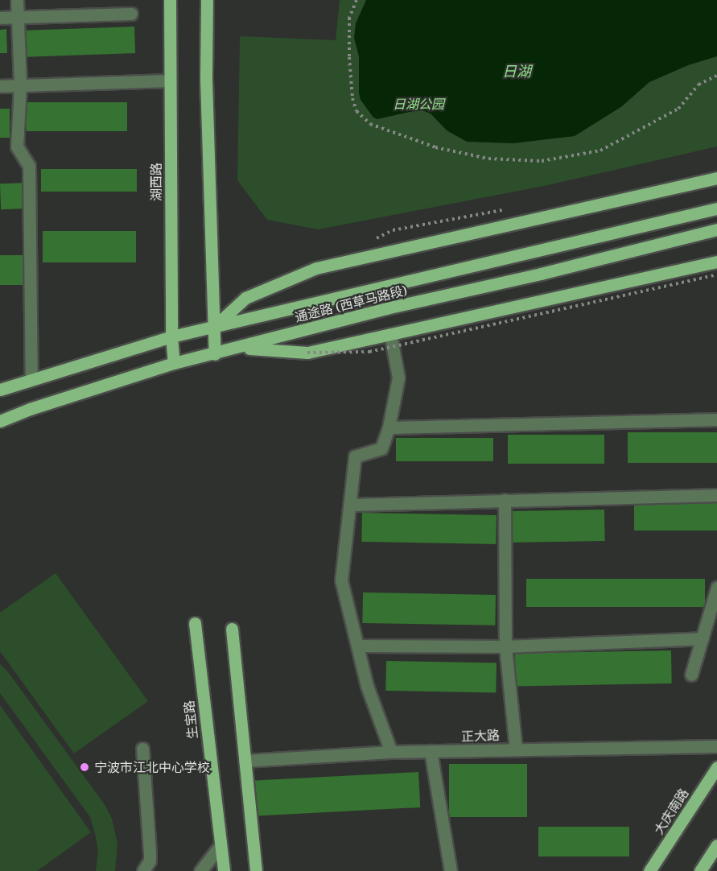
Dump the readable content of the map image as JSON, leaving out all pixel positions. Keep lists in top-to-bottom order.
{
  "streets": {
    "main road": [
      "湖西路",
      "通途路 (西草马路段)",
      "生宝路",
      "大庆南路"
    ],
    "street": ["正大路"]
  },
  "crossings": [
    ["湖西路", "通途路 (西草马路段)"]
  ],
  "water": ["日湖"],
  "parks": ["日湖公园"],
  "places": ["宁波市江北中心学校"]
}
